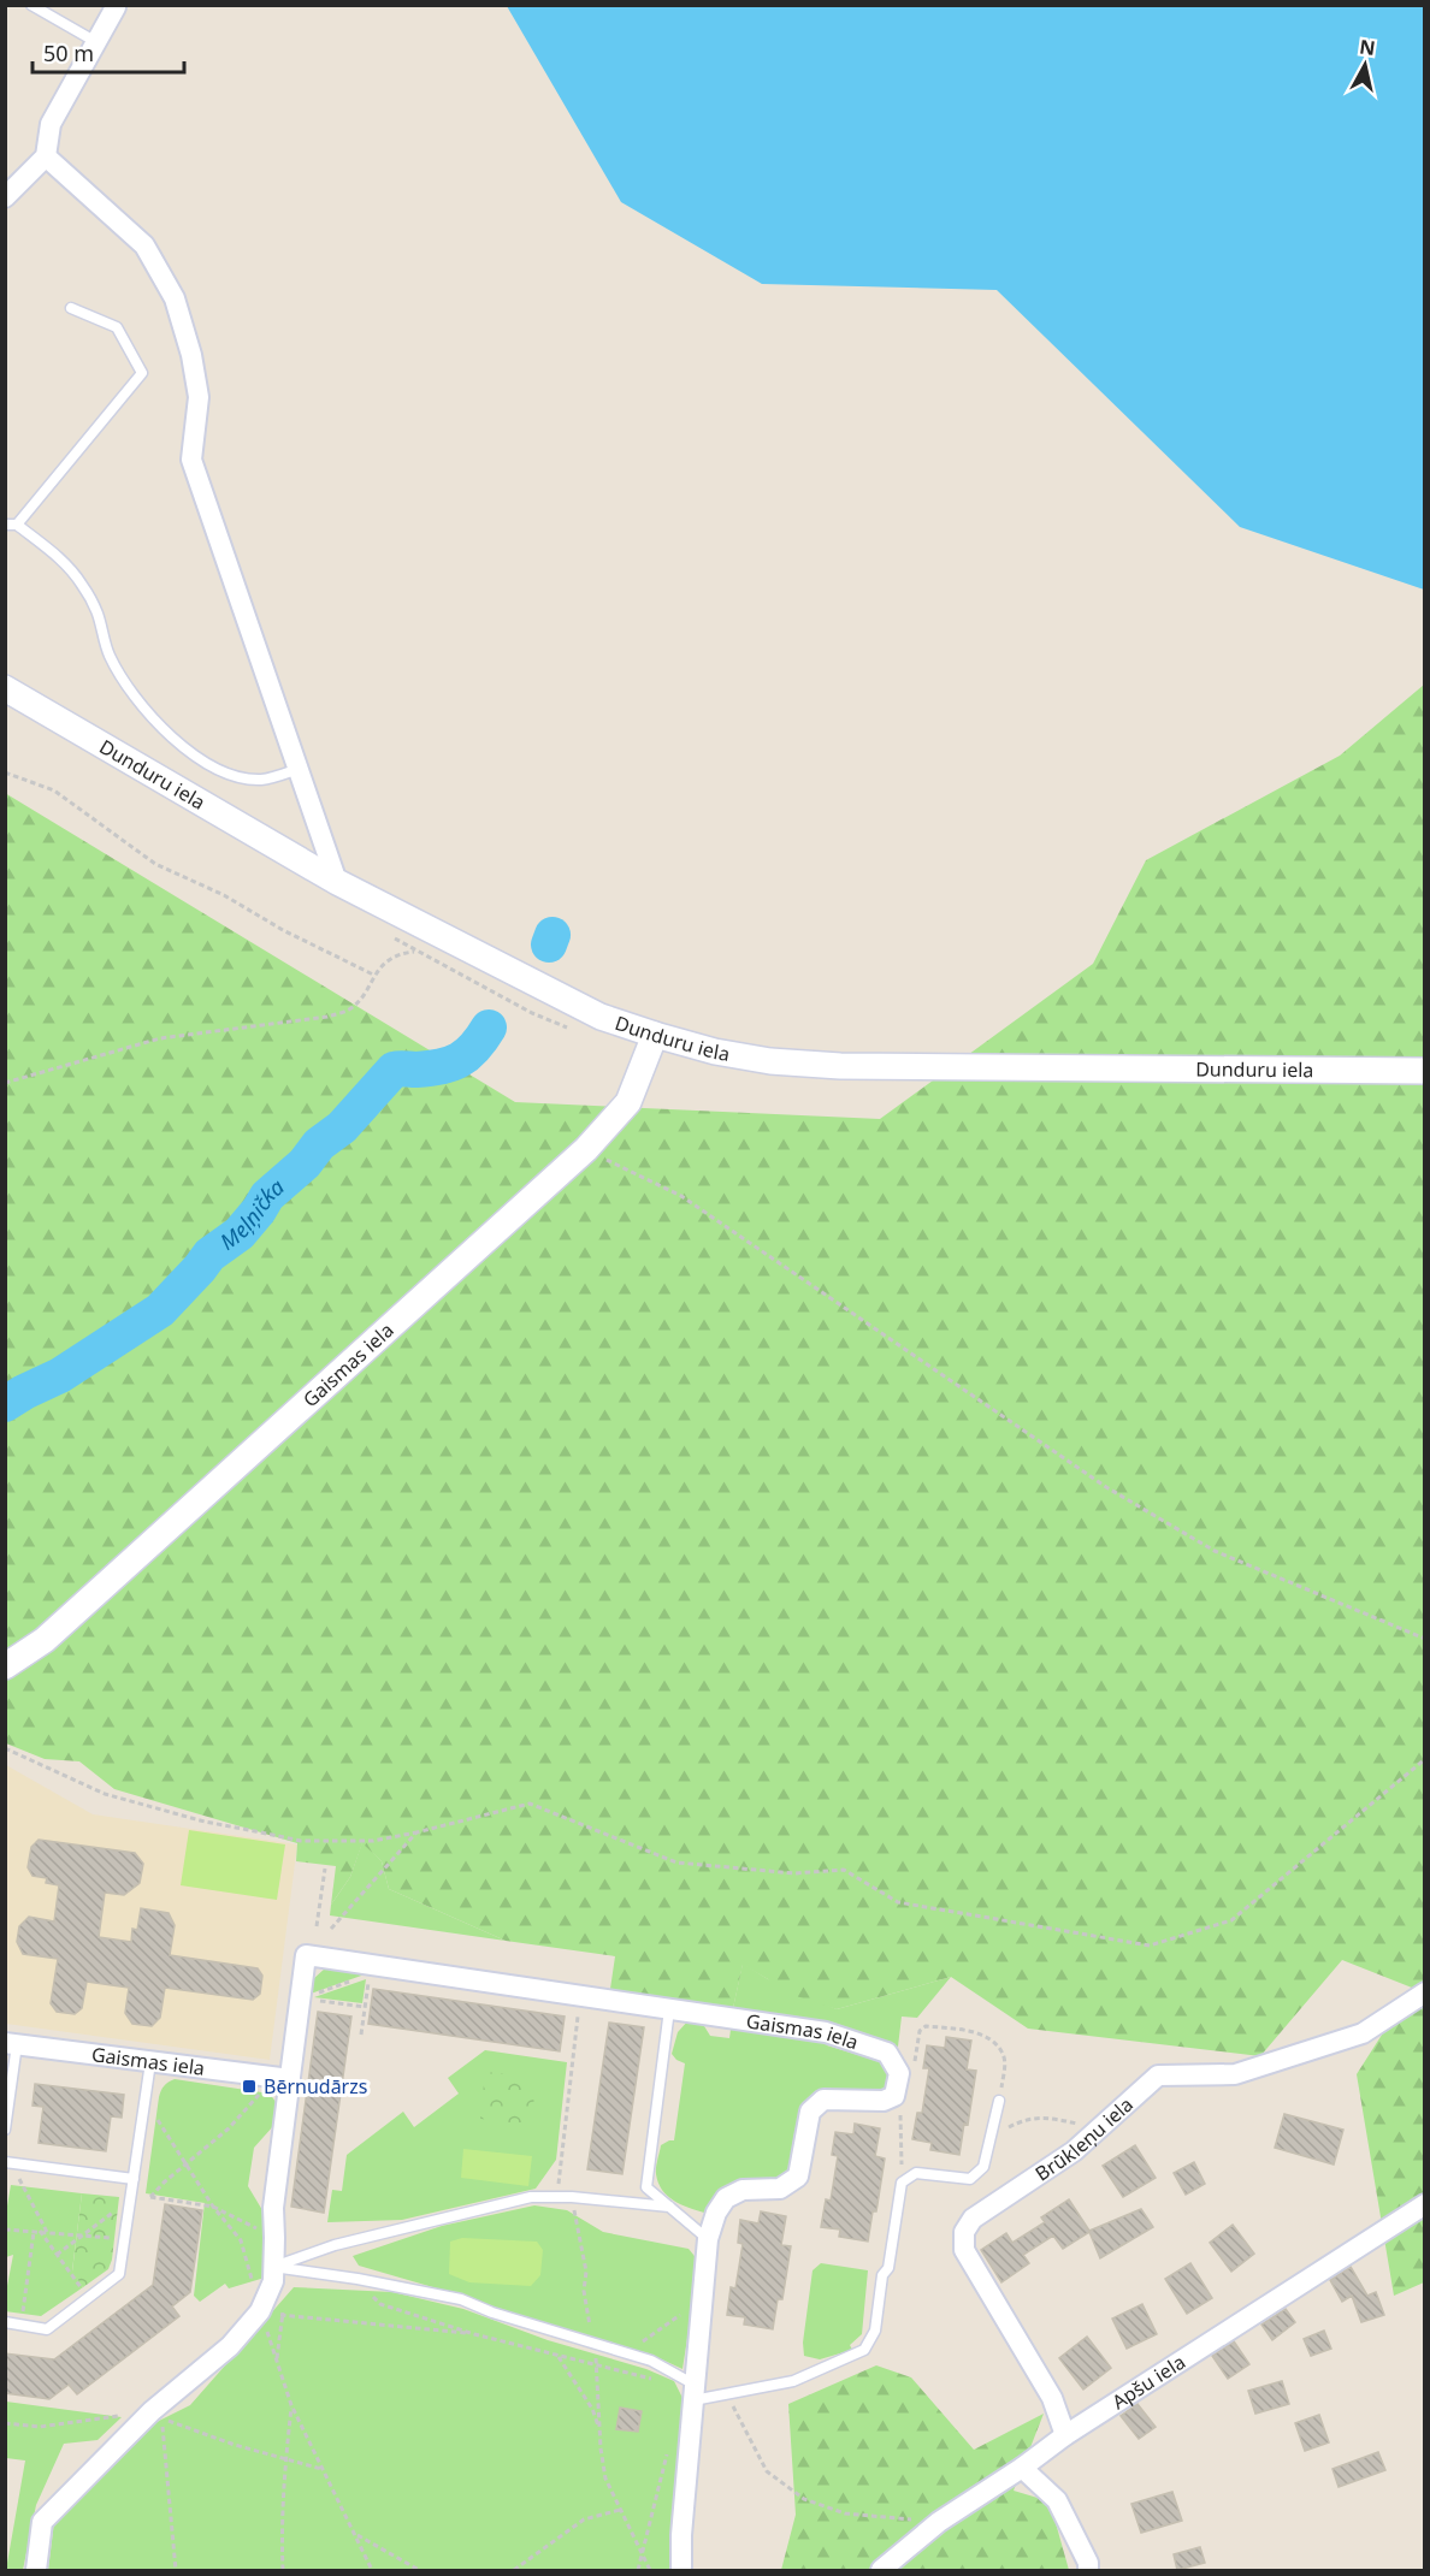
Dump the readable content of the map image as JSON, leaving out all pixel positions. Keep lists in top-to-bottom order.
{
  "streets": {
    "street": [
      "Dunduru iela",
      "Gaismas iela",
      "Brūkleņu iela",
      "Apšu iela"
    ]
  },
  "crossings": [
    ["Dunduru iela", "Gaismas iela"],
    ["Brūkleņu iela", "Apšu iela"]
  ],
  "water": ["Meļņička"],
  "places": {
    "transit": ["Bērnudārzs"]
  },
  "scale_bar": "50 m",
  "north": "top"
}
